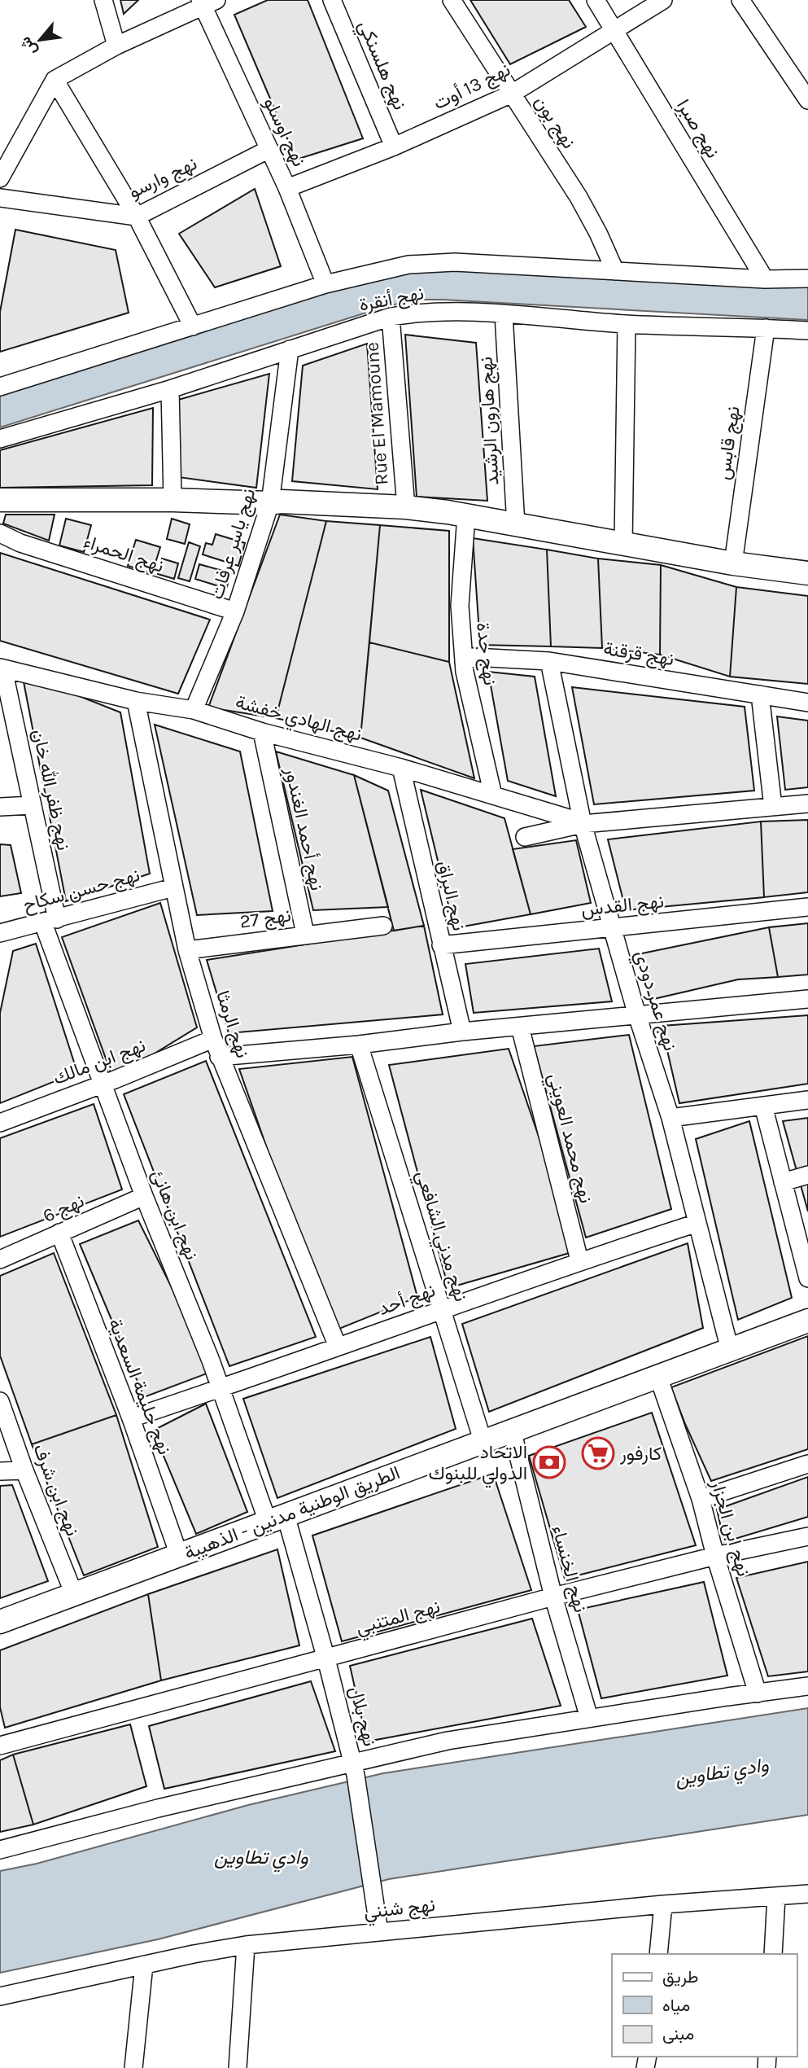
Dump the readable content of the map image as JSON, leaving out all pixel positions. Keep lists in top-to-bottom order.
{
  "streets": {
    "main road": ["الطريق الوطنية مدنين - الذهيبة"],
    "street": [
      "نهج هلسنكي",
      "نهج 13 أوت",
      "نهج بون",
      "نهج صبرا",
      "نهج اوسلو",
      "نهج وارسو",
      "نهج أنقرة",
      "Rue El Mamoune",
      "نهج هارون الرشيد",
      "نهج قابس",
      "نهج ياسر عرفات",
      "نهج الحمراء",
      "نهج جدة",
      "نهج قرقنة",
      "نهج الهادي خفشة",
      "نهج ظفر الله خان",
      "نهج أحمد الغندور",
      "نهج حسن سكاح",
      "نهج البراق",
      "نهج القدس",
      "نهج 27",
      "نهج عمر دودي",
      "نهج الرمثا",
      "نهج ابن مالك",
      "نهج محمد العويني",
      "نهج 6",
      "نهج ابن هانئ",
      "نهج مدني الشافعي",
      "نهج أحد",
      "نهج حليمة السعدية",
      "نهج ابن شرف",
      "نهج ابن الجزار",
      "نهج الخنساء",
      "نهج المتنبي",
      "نهج بلال",
      "نهج شنني"
    ]
  },
  "crossings": [
    ["نهج هلسنكي", "نهج 13 أوت"],
    ["نهج 13 أوت", "نهج بون"],
    ["نهج 13 أوت", "نهج صبرا"],
    ["نهج 13 أوت", "نهج اوسلو"],
    ["نهج اوسلو", "نهج وارسو"],
    ["نهج أنقرة", "Rue El Mamoune"],
    ["نهج أنقرة", "نهج هارون الرشيد"],
    ["نهج أنقرة", "نهج قابس"],
    ["نهج أنقرة", "نهج ياسر عرفات"],
    ["نهج ياسر عرفات", "نهج الحمراء"],
    ["نهج ياسر عرفات", "نهج الهادي خفشة"],
    ["نهج جدة", "نهج قرقنة"],
    ["نهج جدة", "نهج الهادي خفشة"],
    ["نهج قرقنة", "نهج عمر دودي"],
    ["نهج الهادي خفشة", "نهج ظفر الله خان"],
    ["نهج الهادي خفشة", "نهج أحمد الغندور"],
    ["نهج الهادي خفشة", "نهج البراق"],
    ["نهج الهادي خفشة", "نهج عمر دودي"],
    ["نهج الهادي خفشة", "نهج الرمثا"],
    ["نهج ظفر الله خان", "نهج حسن سكاح"],
    ["نهج ظفر الله خان", "نهج ابن هانئ"],
    ["نهج أحمد الغندور", "نهج 27"],
    ["نهج حسن سكاح", "نهج الرمثا"],
    ["نهج حسن سكاح", "نهج ابن هانئ"],
    ["نهج البراق", "نهج القدس"],
    ["نهج القدس", "نهج عمر دودي"],
    ["نهج 27", "نهج الرمثا"],
    ["نهج عمر دودي", "نهج أحد"],
    ["نهج عمر دودي", "الطريق الوطنية مدنين - الذهيبة"],
    ["نهج الرمثا", "نهج ابن مالك"],
    ["نهج الرمثا", "نهج أحد"],
    ["نهج ابن مالك", "نهج ابن هانئ"],
    ["نهج محمد العويني", "نهج أحد"],
    ["نهج 6", "نهج ابن هانئ"],
    ["نهج 6", "نهج حليمة السعدية"],
    ["نهج ابن هانئ", "نهج أحد"],
    ["نهج ابن هانئ", "الطريق الوطنية مدنين - الذهيبة"],
    ["نهج ابن هانئ", "نهج بلال"],
    ["نهج مدني الشافعي", "نهج أحد"],
    ["نهج مدني الشافعي", "الطريق الوطنية مدنين - الذهيبة"],
    ["نهج أحد", "نهج حليمة السعدية"],
    ["نهج حليمة السعدية", "الطريق الوطنية مدنين - الذهيبة"],
    ["نهج ابن شرف", "الطريق الوطنية مدنين - الذهيبة"],
    ["الطريق الوطنية مدنين - الذهيبة", "نهج ابن الجزار"],
    ["الطريق الوطنية مدنين - الذهيبة", "نهج الخنساء"],
    ["الطريق الوطنية مدنين - الذهيبة", "نهج بلال"],
    ["نهج ابن الجزار", "نهج المتنبي"],
    ["نهج الخنساء", "نهج المتنبي"],
    ["نهج المتنبي", "نهج بلال"],
    ["نهج بلال", "نهج شنني"]
  ],
  "water": ["وادي تطاوين"],
  "places": {
    "supermarket": ["كارفور"],
    "bank": ["الاتحاد الدولي للبنوك"]
  },
  "legend": ["طريق", "مياه", "مبنى"],
  "north": "bottom left"
}
